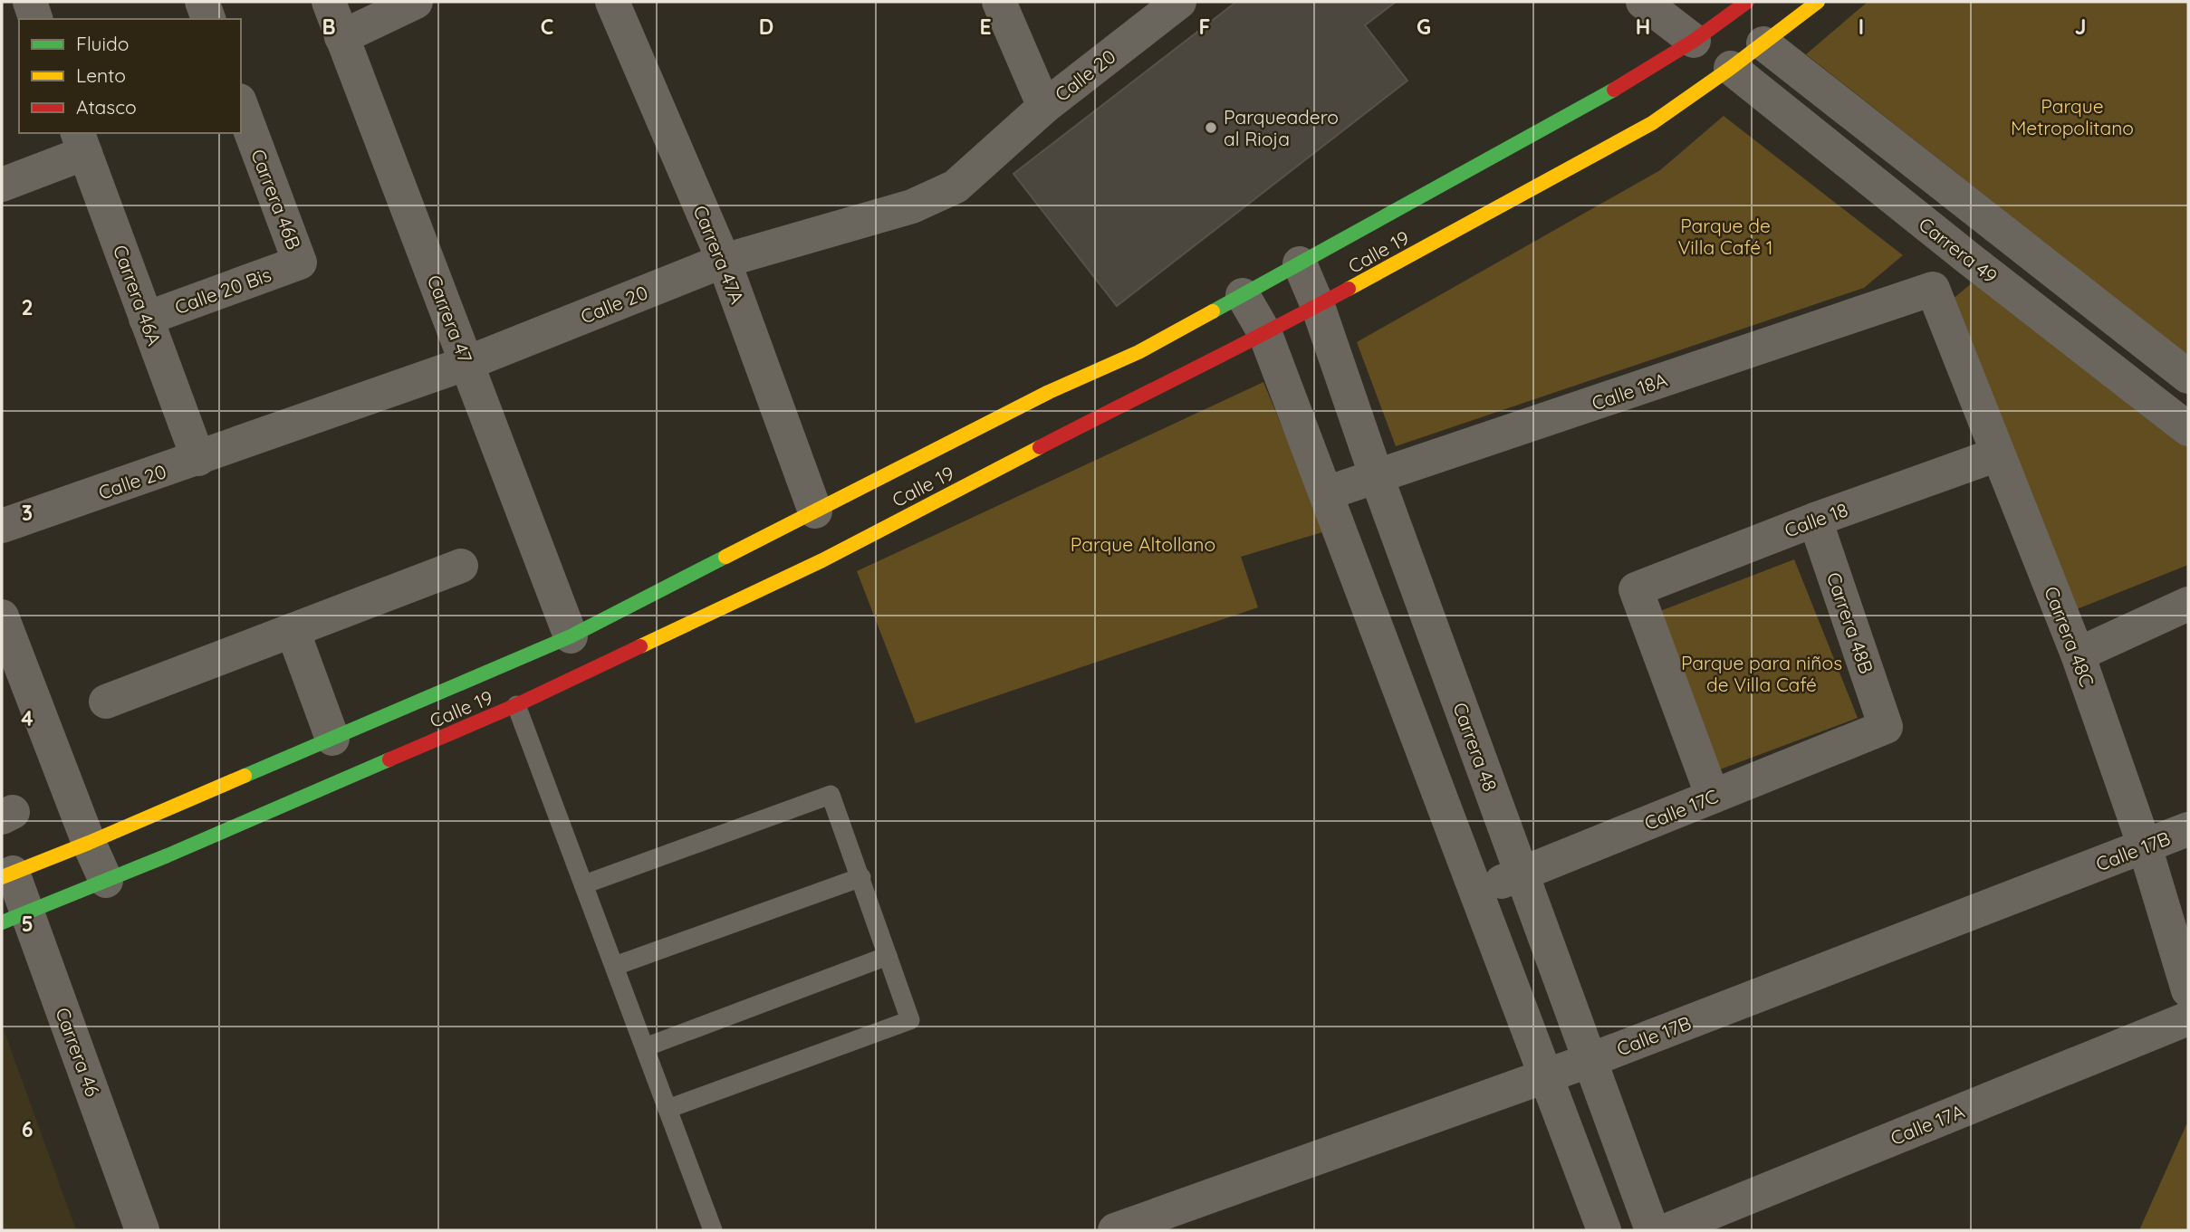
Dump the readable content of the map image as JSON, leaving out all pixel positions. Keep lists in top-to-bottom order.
{
  "streets": {
    "main road": ["Calle 19"],
    "street": [
      "Calle 20",
      "Carrera 46B",
      "Carrera 49",
      "Carrera 47A",
      "Calle 20 Bis",
      "Carrera 46A",
      "Carrera 47",
      "Calle 18A",
      "Calle 18",
      "Carrera 48B",
      "Carrera 48C",
      "Carrera 48",
      "Calle 17C",
      "Calle 17B",
      "Carrera 46",
      "Calle 17A"
    ]
  },
  "crossings": [
    ["Calle 20", "Carrera 47A"],
    ["Calle 20", "Carrera 46A"],
    ["Calle 20", "Carrera 47"],
    ["Carrera 46B", "Calle 20 Bis"],
    ["Carrera 49", "Calle 19"],
    ["Calle 19", "Carrera 47A"],
    ["Calle 19", "Carrera 47"],
    ["Calle 19", "Carrera 48"],
    ["Calle 19", "Carrera 46"],
    ["Calle 20 Bis", "Carrera 46A"],
    ["Calle 18A", "Carrera 48C"],
    ["Calle 18A", "Carrera 48"],
    ["Calle 18", "Carrera 48B"],
    ["Calle 18", "Carrera 48C"],
    ["Calle 18", "Calle 17C"],
    ["Carrera 48B", "Calle 17C"],
    ["Carrera 48C", "Calle 17B"],
    ["Carrera 48", "Calle 17C"],
    ["Carrera 48", "Calle 17B"]
  ],
  "parks": [
    "Parque Metropolitano",
    "Parque de Villa Café 1",
    "Parque Altollano",
    "Parque para niños de Villa Café"
  ],
  "places": ["Parqueadero al Rioja"],
  "legend": ["Fluido", "Lento", "Atasco"],
  "grid": {
    "columns": [
      "B",
      "C",
      "D",
      "E",
      "F",
      "G",
      "H",
      "I",
      "J"
    ],
    "rows": [
      "2",
      "3",
      "4",
      "5",
      "6"
    ]
  }
}
